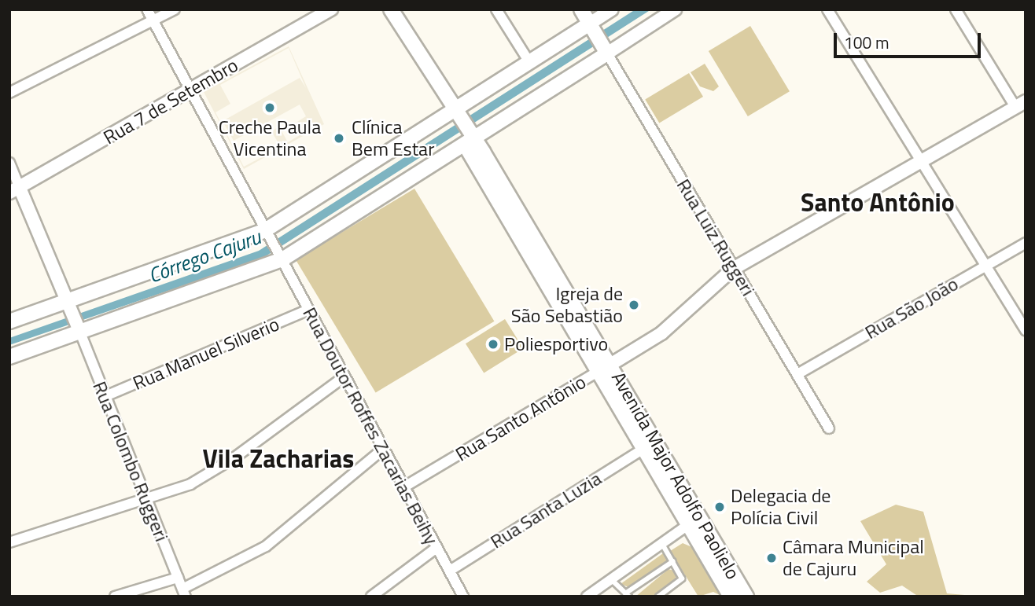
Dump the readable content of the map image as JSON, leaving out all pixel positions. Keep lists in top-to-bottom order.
{
  "streets": {
    "main road": ["Avenida Major Adolfo Paolielo"],
    "street": [
      "Rua 7 de Setembro",
      "Rua Luiz Ruggeri",
      "Rua São João",
      "Rua Manuel Silverio",
      "Rua Santo Antônio",
      "Rua Doutor Roffes Zacarias Beihy",
      "Rua Colombo Ruggeri",
      "Rua Santa Luzia"
    ]
  },
  "crossings": [
    ["Rua 7 de Setembro", "Rua Doutor Roffes Zacarias Beihy"],
    ["Rua Luiz Ruggeri", "Rua São João"],
    ["Rua Luiz Ruggeri", "Rua Santo Antônio"],
    ["Rua Manuel Silverio", "Rua Doutor Roffes Zacarias Beihy"],
    ["Rua Manuel Silverio", "Rua Colombo Ruggeri"],
    ["Rua Santo Antônio", "Rua Doutor Roffes Zacarias Beihy"],
    ["Rua Santo Antônio", "Avenida Major Adolfo Paolielo"],
    ["Rua Doutor Roffes Zacarias Beihy", "Rua Santa Luzia"],
    ["Avenida Major Adolfo Paolielo", "Rua Santa Luzia"]
  ],
  "districts": ["Santo Antônio", "Vila Zacharias"],
  "water": ["Córrego Cajuru"],
  "places": [
    "Creche Paula Vicentina",
    "Clínica Bem Estar",
    "Igreja de São Sebastião",
    "Poliesportivo",
    "Delegacia de Polícia Civil",
    "Câmara Municipal de Cajuru"
  ],
  "scale_bar": "100 m"
}
